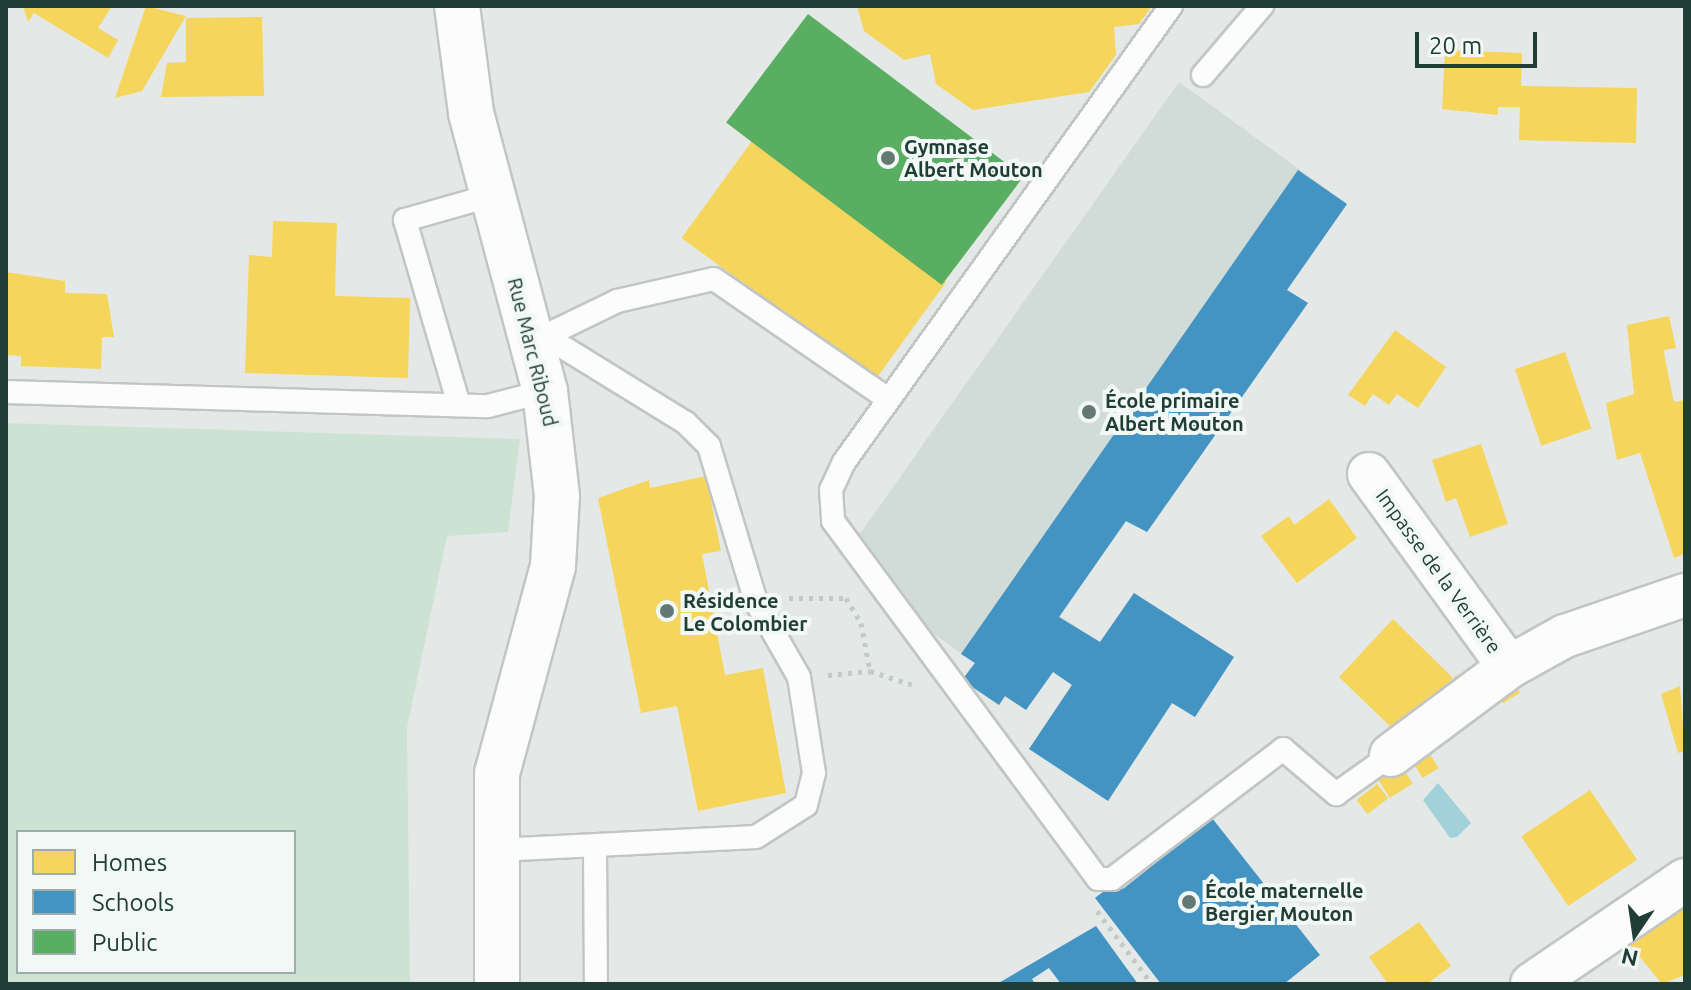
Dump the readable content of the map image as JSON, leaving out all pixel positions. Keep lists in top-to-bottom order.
{
  "streets": {
    "street": ["Rue Marc Riboud", "Impasse de la Verrière"]
  },
  "places": [
    "Gymnase Albert Mouton",
    "École primaire Albert Mouton",
    "Résidence Le Colombier",
    "École maternelle Bergier Mouton"
  ],
  "legend": ["Homes", "Schools", "Public"],
  "scale_bar": "20 m",
  "north": "bottom"
}
